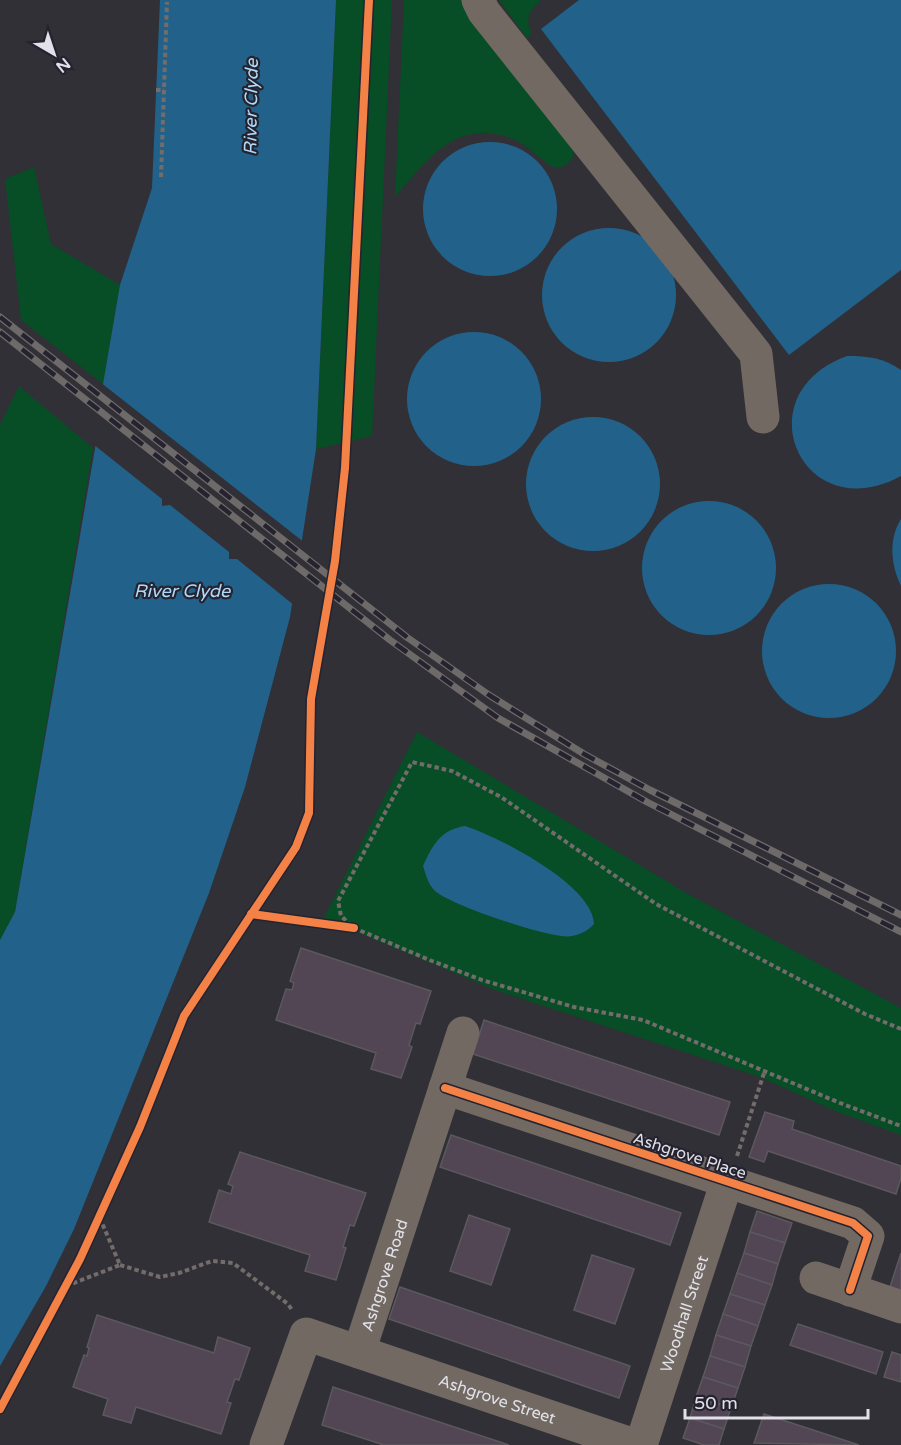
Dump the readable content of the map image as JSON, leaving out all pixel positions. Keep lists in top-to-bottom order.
{
  "streets": {
    "street": [
      "Ashgrove Place",
      "Ashgrove Road",
      "Woodhall Street",
      "Ashgrove Street"
    ]
  },
  "crossings": [
    ["Ashgrove Place", "Ashgrove Road"],
    ["Ashgrove Place", "Woodhall Street"],
    ["Ashgrove Road", "Ashgrove Street"]
  ],
  "water": ["River Clyde"],
  "scale_bar": "50 m",
  "north": "bottom right"
}
